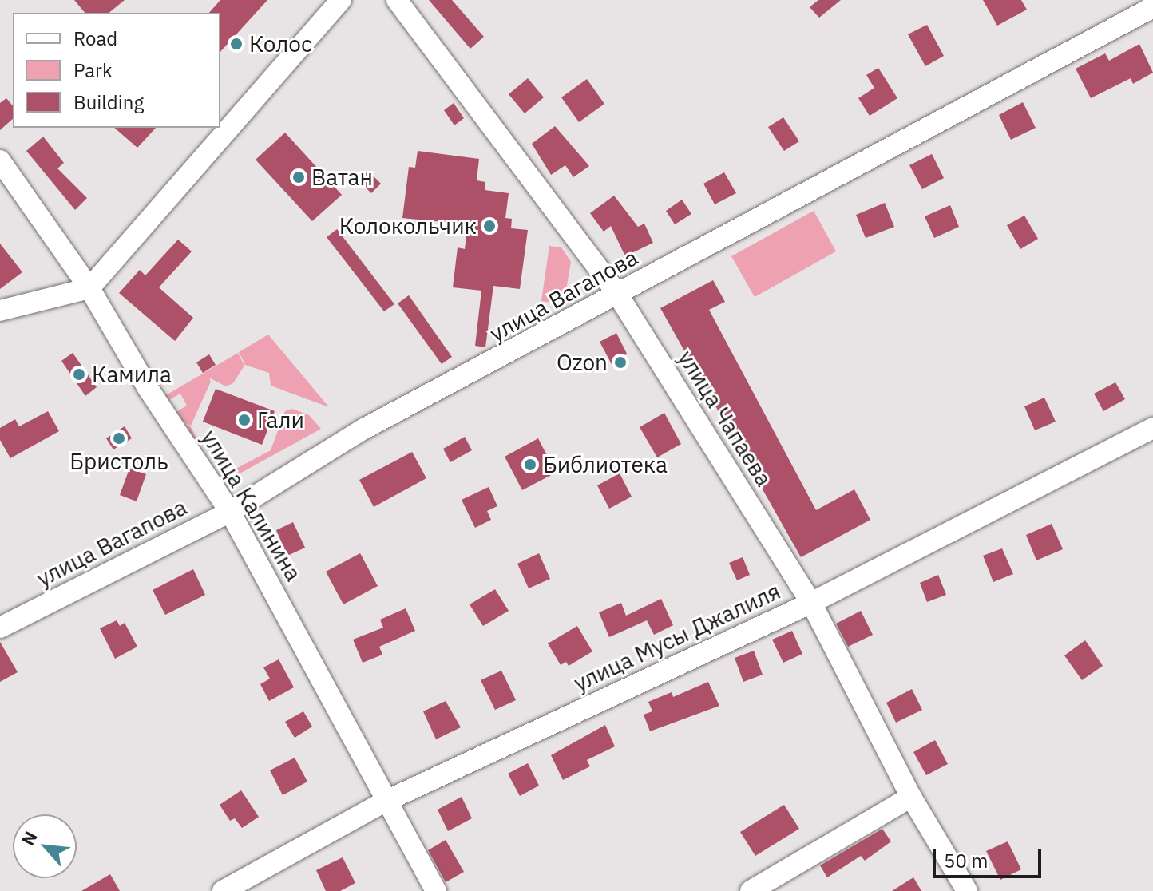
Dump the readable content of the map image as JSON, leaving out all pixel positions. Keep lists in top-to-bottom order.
{
  "streets": {
    "street": [
      "улица Вагапова",
      "улица Чапаева",
      "улица Калинина",
      "улица Мусы Джалиля"
    ]
  },
  "crossings": [
    ["улица Вагапова", "улица Чапаева"],
    ["улица Вагапова", "улица Калинина"],
    ["улица Чапаева", "улица Мусы Джалиля"],
    ["улица Калинина", "улица Мусы Джалиля"]
  ],
  "places": [
    "Колос",
    "Ватан",
    "Колокольчик",
    "Ozon",
    "Камила",
    "Гали",
    "Бристоль",
    "Библиотека"
  ],
  "legend": ["Road", "Park", "Building"],
  "scale_bar": "50 m",
  "north": "top left"
}
